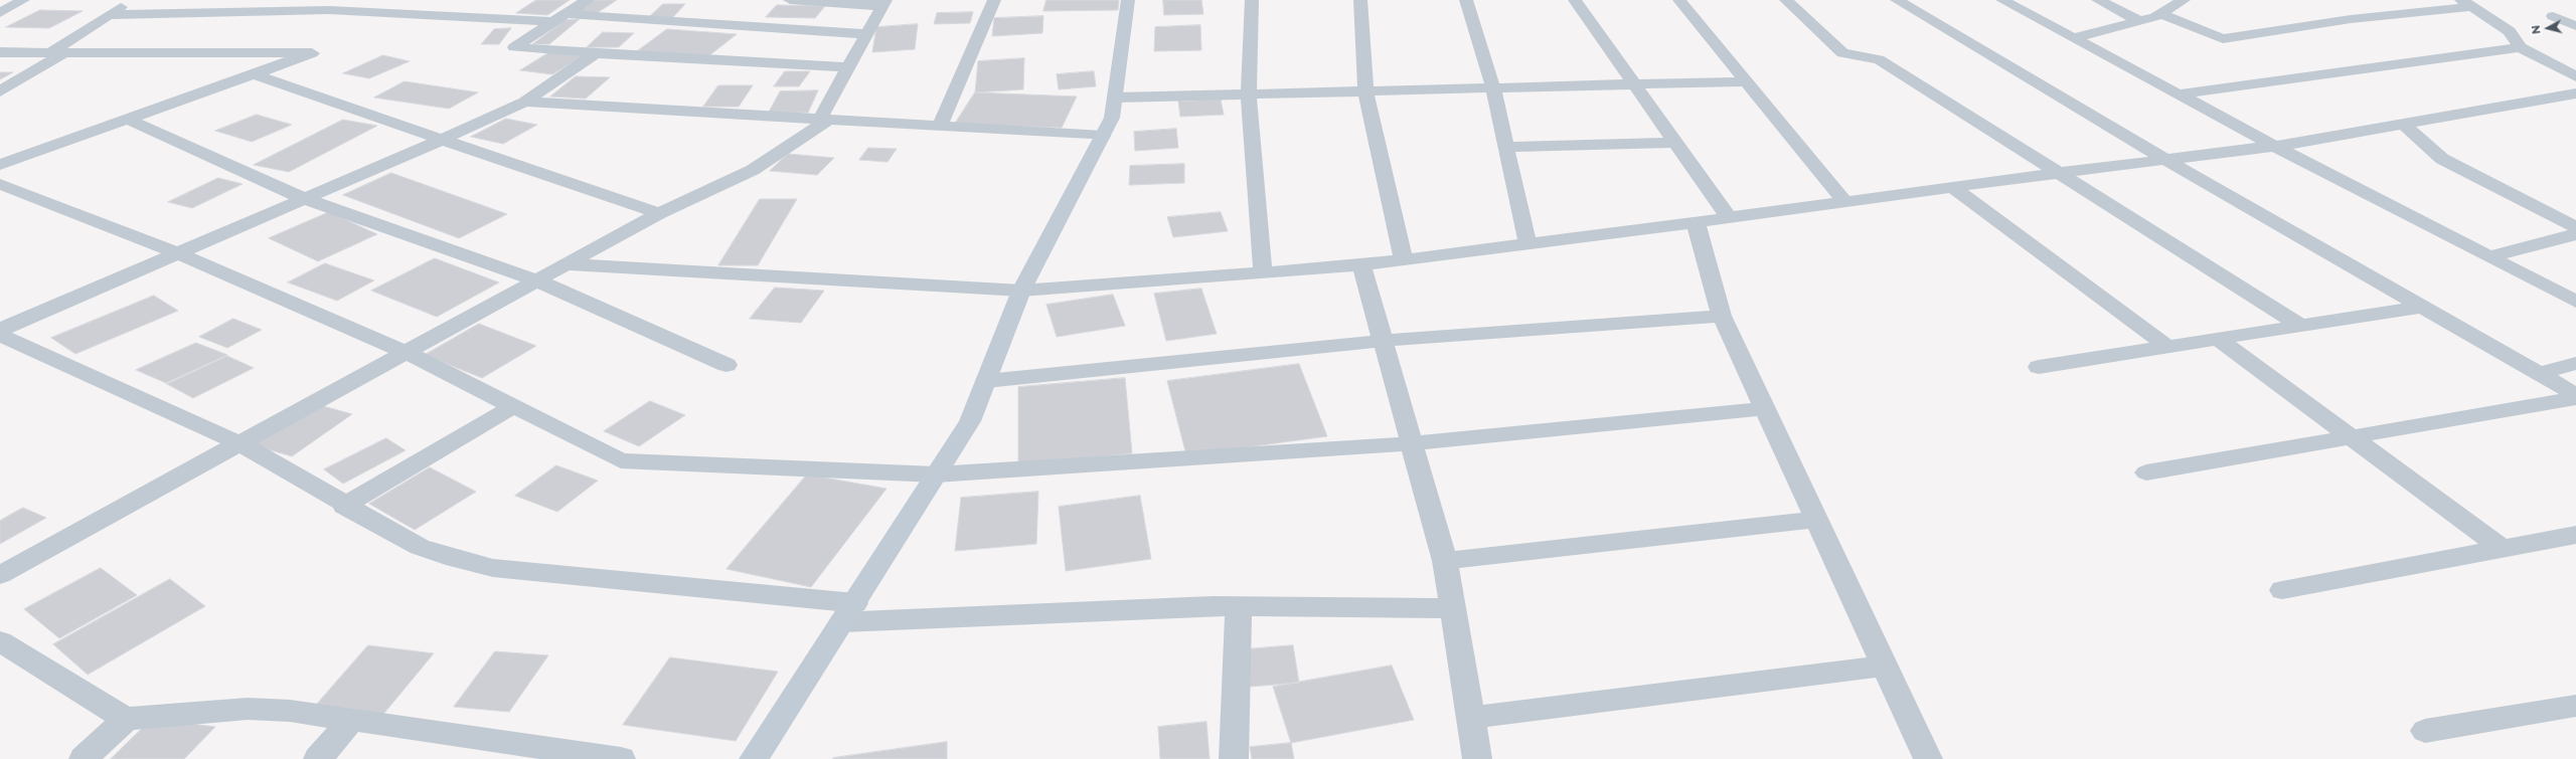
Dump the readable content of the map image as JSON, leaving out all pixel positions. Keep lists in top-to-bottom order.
{
  "north": "left"
}
